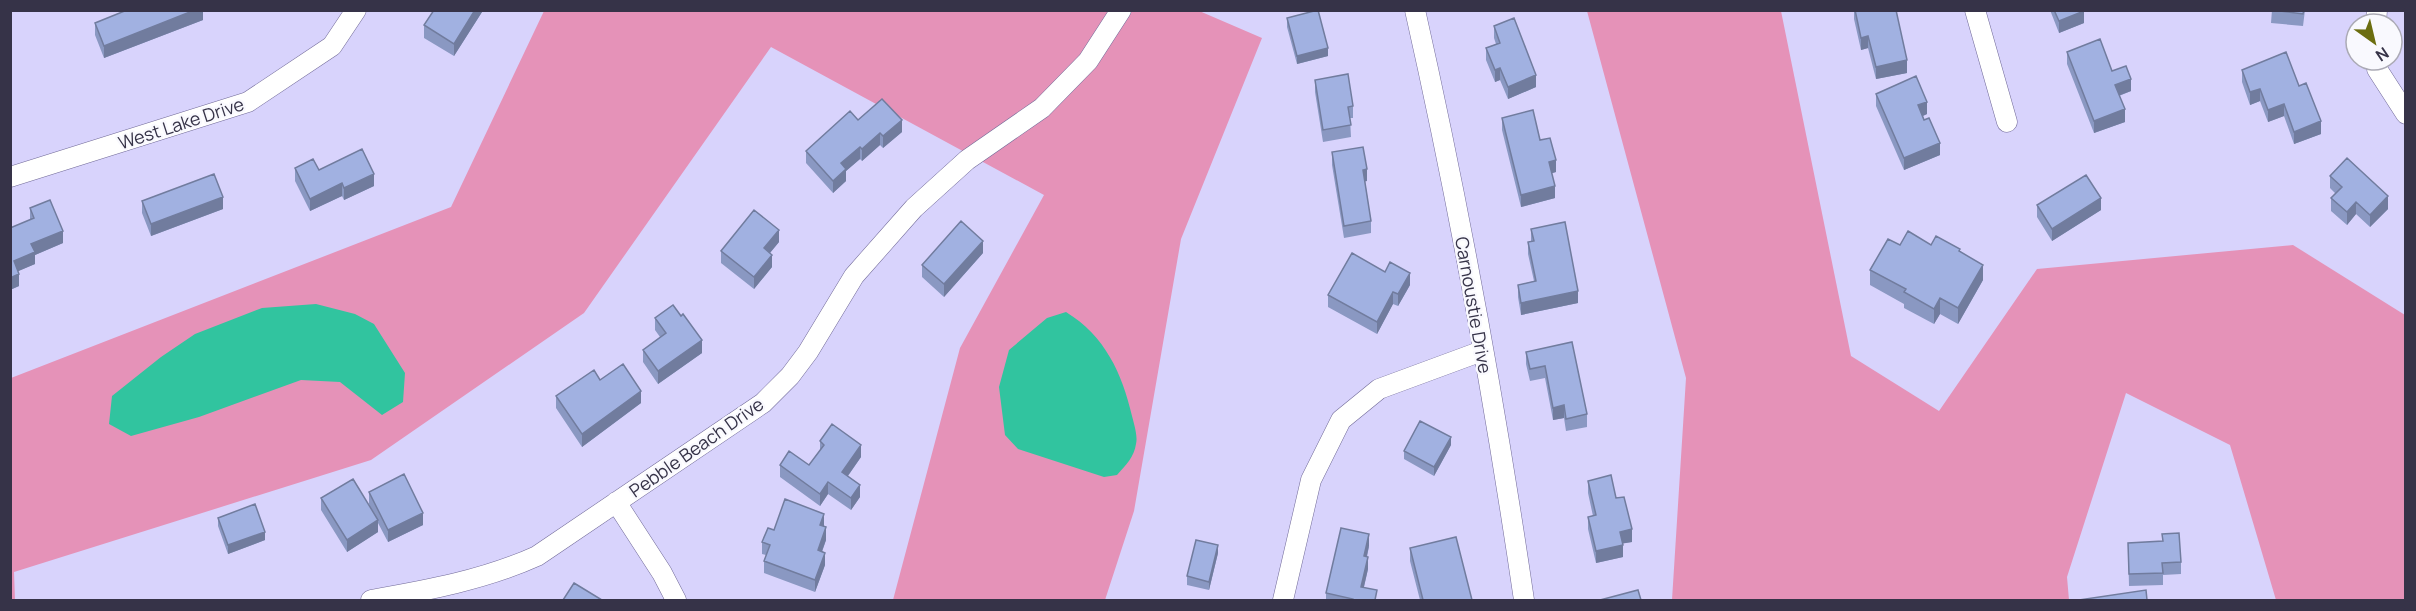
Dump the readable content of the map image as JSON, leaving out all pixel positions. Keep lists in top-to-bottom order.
{
  "streets": {
    "street": ["West Lake Drive", "Carnoustie Drive", "Pebble Beach Drive"]
  },
  "north": "bottom right"
}
